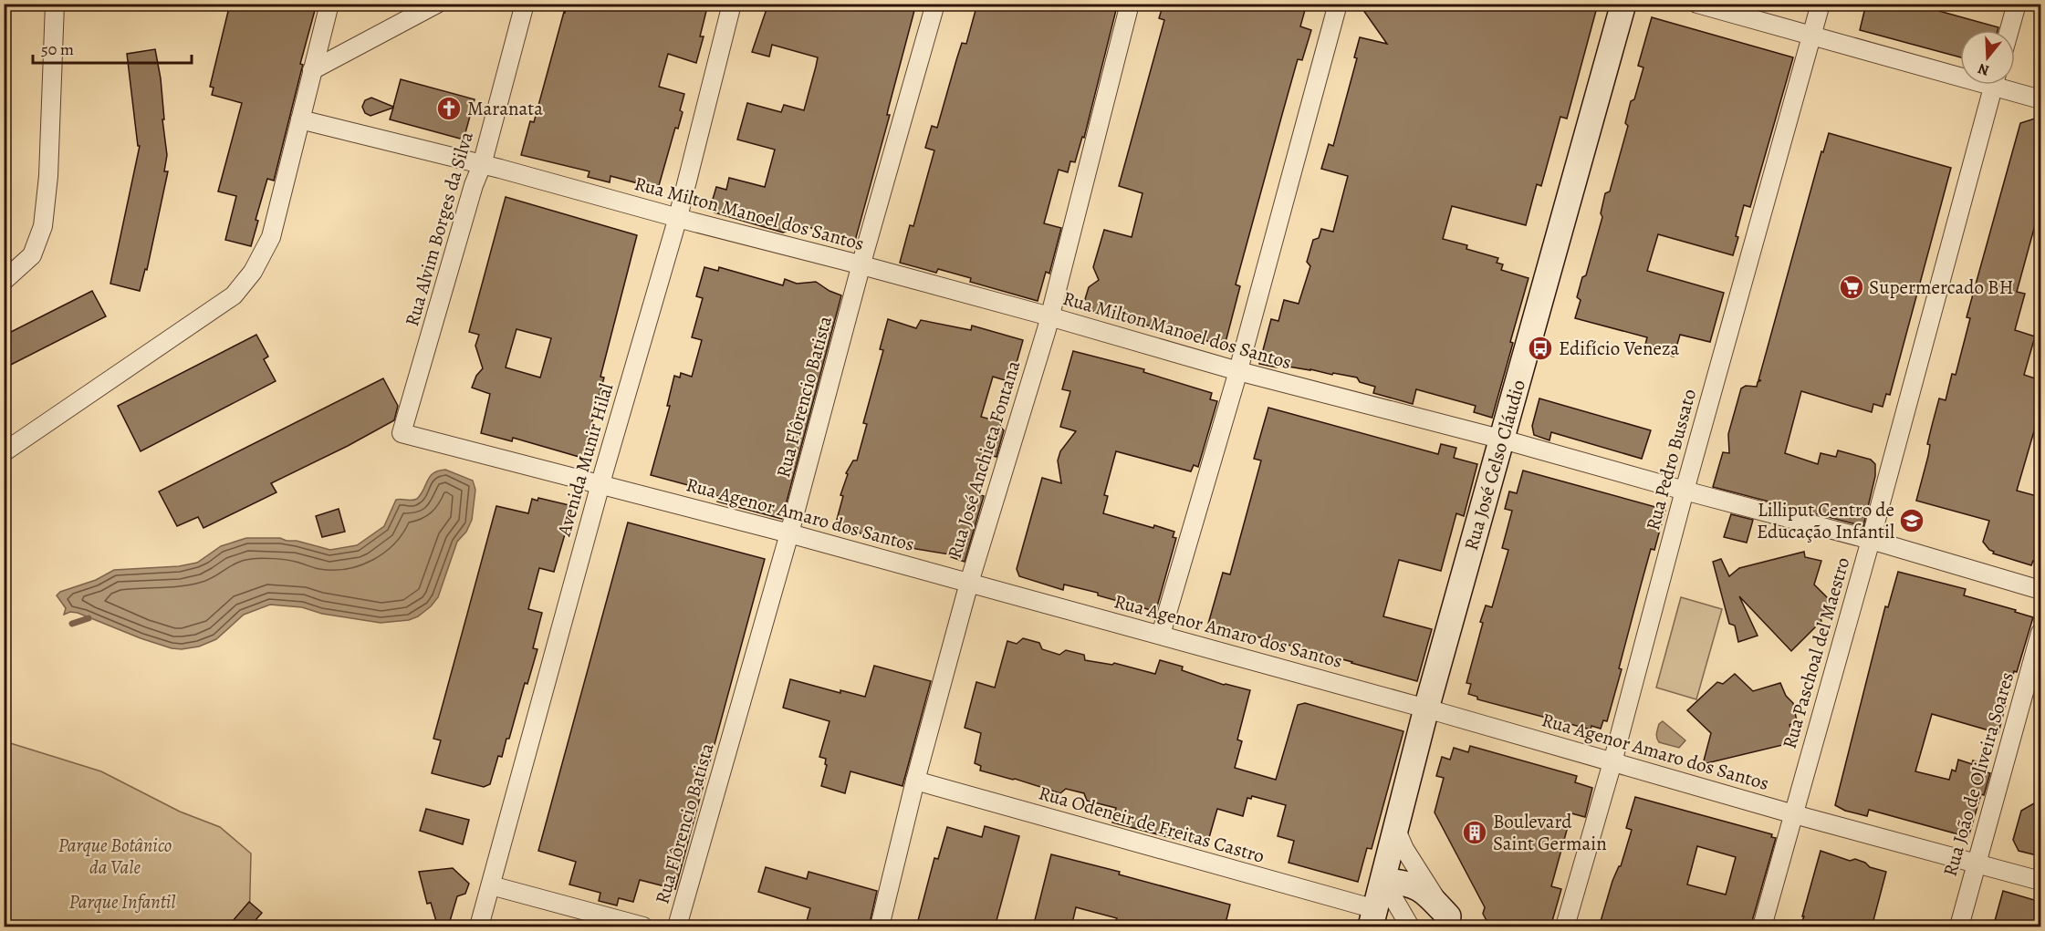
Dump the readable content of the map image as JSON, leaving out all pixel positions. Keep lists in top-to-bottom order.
{
  "streets": {
    "street": [
      "Rua Milton Manoel dos Santos",
      "Rua Alvim Borges da Silva",
      "Rua Flôrencio Batista",
      "Avenida Munir Hilal",
      "Rua José Anchieta Fontana",
      "Rua Pedro Bussato",
      "Rua José Celso Cláudio",
      "Rua Agenor Amaro dos Santos",
      "Rua Paschoal del Maestro",
      "Rua João de Oliveira Soares",
      "Rua Odeneir de Freitas Castro"
    ]
  },
  "crossings": [
    ["Rua Milton Manoel dos Santos", "Rua Alvim Borges da Silva"],
    ["Rua Milton Manoel dos Santos", "Rua Flôrencio Batista"],
    ["Rua Milton Manoel dos Santos", "Avenida Munir Hilal"],
    ["Rua Milton Manoel dos Santos", "Rua José Anchieta Fontana"],
    ["Rua Milton Manoel dos Santos", "Rua Pedro Bussato"],
    ["Rua Milton Manoel dos Santos", "Rua José Celso Cláudio"],
    ["Rua Milton Manoel dos Santos", "Rua Paschoal del Maestro"],
    ["Rua Alvim Borges da Silva", "Rua Agenor Amaro dos Santos"],
    ["Rua Flôrencio Batista", "Rua Agenor Amaro dos Santos"],
    ["Avenida Munir Hilal", "Rua Agenor Amaro dos Santos"],
    ["Rua José Anchieta Fontana", "Rua Agenor Amaro dos Santos"],
    ["Rua José Anchieta Fontana", "Rua Odeneir de Freitas Castro"],
    ["Rua Pedro Bussato", "Rua Agenor Amaro dos Santos"],
    ["Rua José Celso Cláudio", "Rua Agenor Amaro dos Santos"],
    ["Rua José Celso Cláudio", "Rua Odeneir de Freitas Castro"],
    ["Rua Agenor Amaro dos Santos", "Rua Paschoal del Maestro"],
    ["Rua Agenor Amaro dos Santos", "Rua João de Oliveira Soares"]
  ],
  "parks": ["Parque Botânico da Vale", "Parque Infantil"],
  "places": {
    "church": ["Maranata"],
    "supermarket": ["Supermercado BH"],
    "bus stop": ["Edifício Veneza"],
    "school or university": ["Lilliput Centro de Educação Infantil"],
    "building": ["Boulevard Saint Germain"]
  },
  "scale_bar": "50 m",
  "north": "bottom"
}
